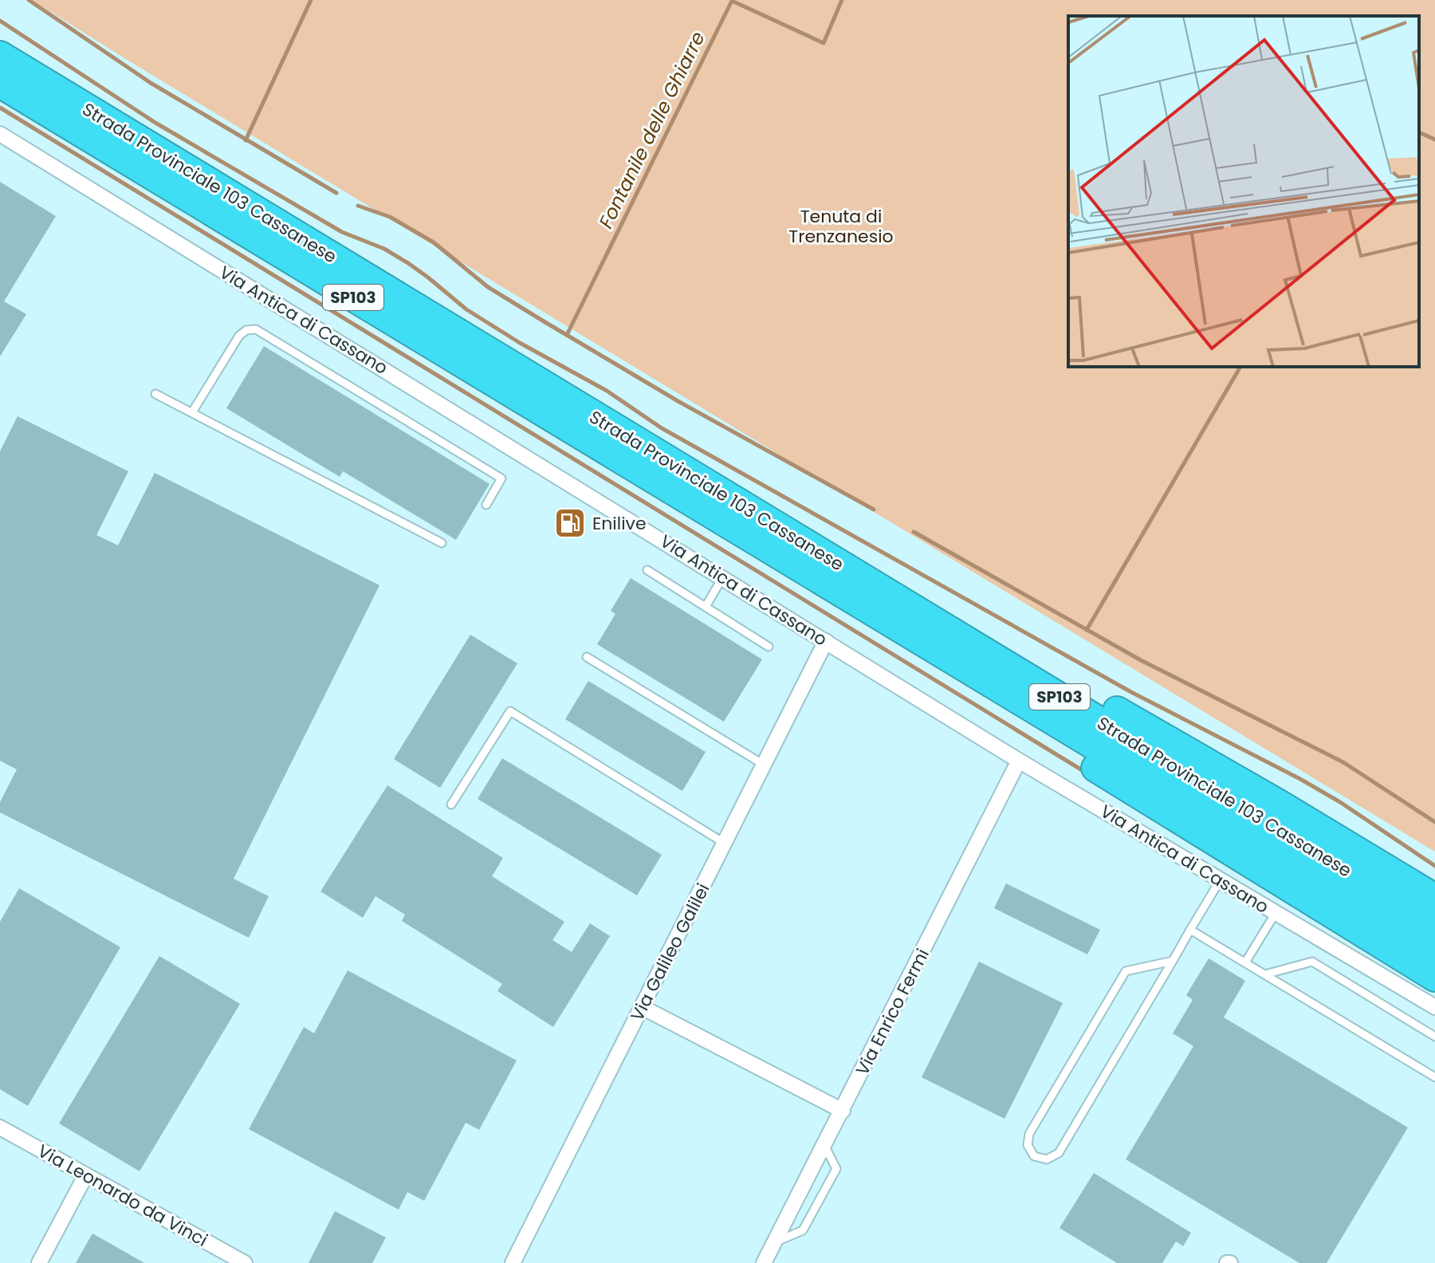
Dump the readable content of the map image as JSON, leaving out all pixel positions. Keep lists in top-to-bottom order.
{
  "streets": {
    "highway": ["Strada Provinciale 103 Cassanese", "SP103"],
    "street": [
      "Via Antica di Cassano",
      "Via Galileo Galilei",
      "Via Enrico Fermi",
      "Via Leonardo da Vinci"
    ]
  },
  "crossings": [
    ["Strada Provinciale 103 Cassanese", "SP103"],
    ["Via Antica di Cassano", "Via Galileo Galilei"],
    ["Via Antica di Cassano", "Via Enrico Fermi"]
  ],
  "water": ["Fontanile delle Ghiarre"],
  "parks": ["Tenuta di Trenzanesio"],
  "places": {
    "fuel station": ["Enilive"]
  }
}
